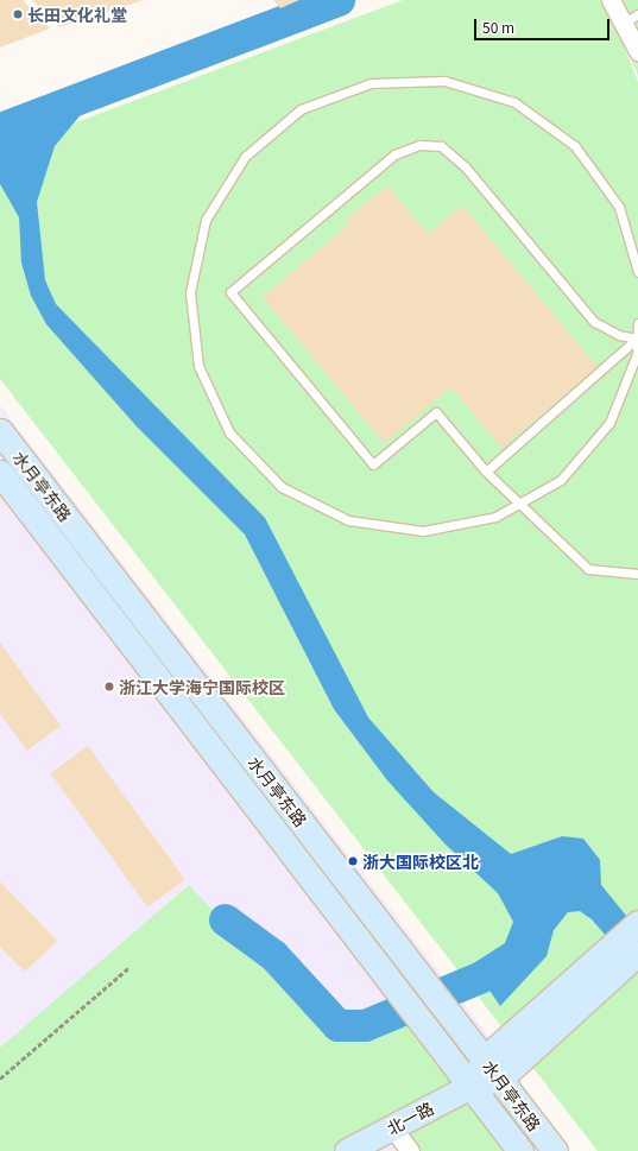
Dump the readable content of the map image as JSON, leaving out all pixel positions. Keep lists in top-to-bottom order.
{
  "streets": {
    "main road": ["水月亭东路", "北一路"]
  },
  "crossings": [
    ["水月亭东路", "北一路"]
  ],
  "places": ["长田文化礼堂", "浙江大学海宁国际校区", "浙大国际校区北"],
  "scale_bar": "50 m"
}
